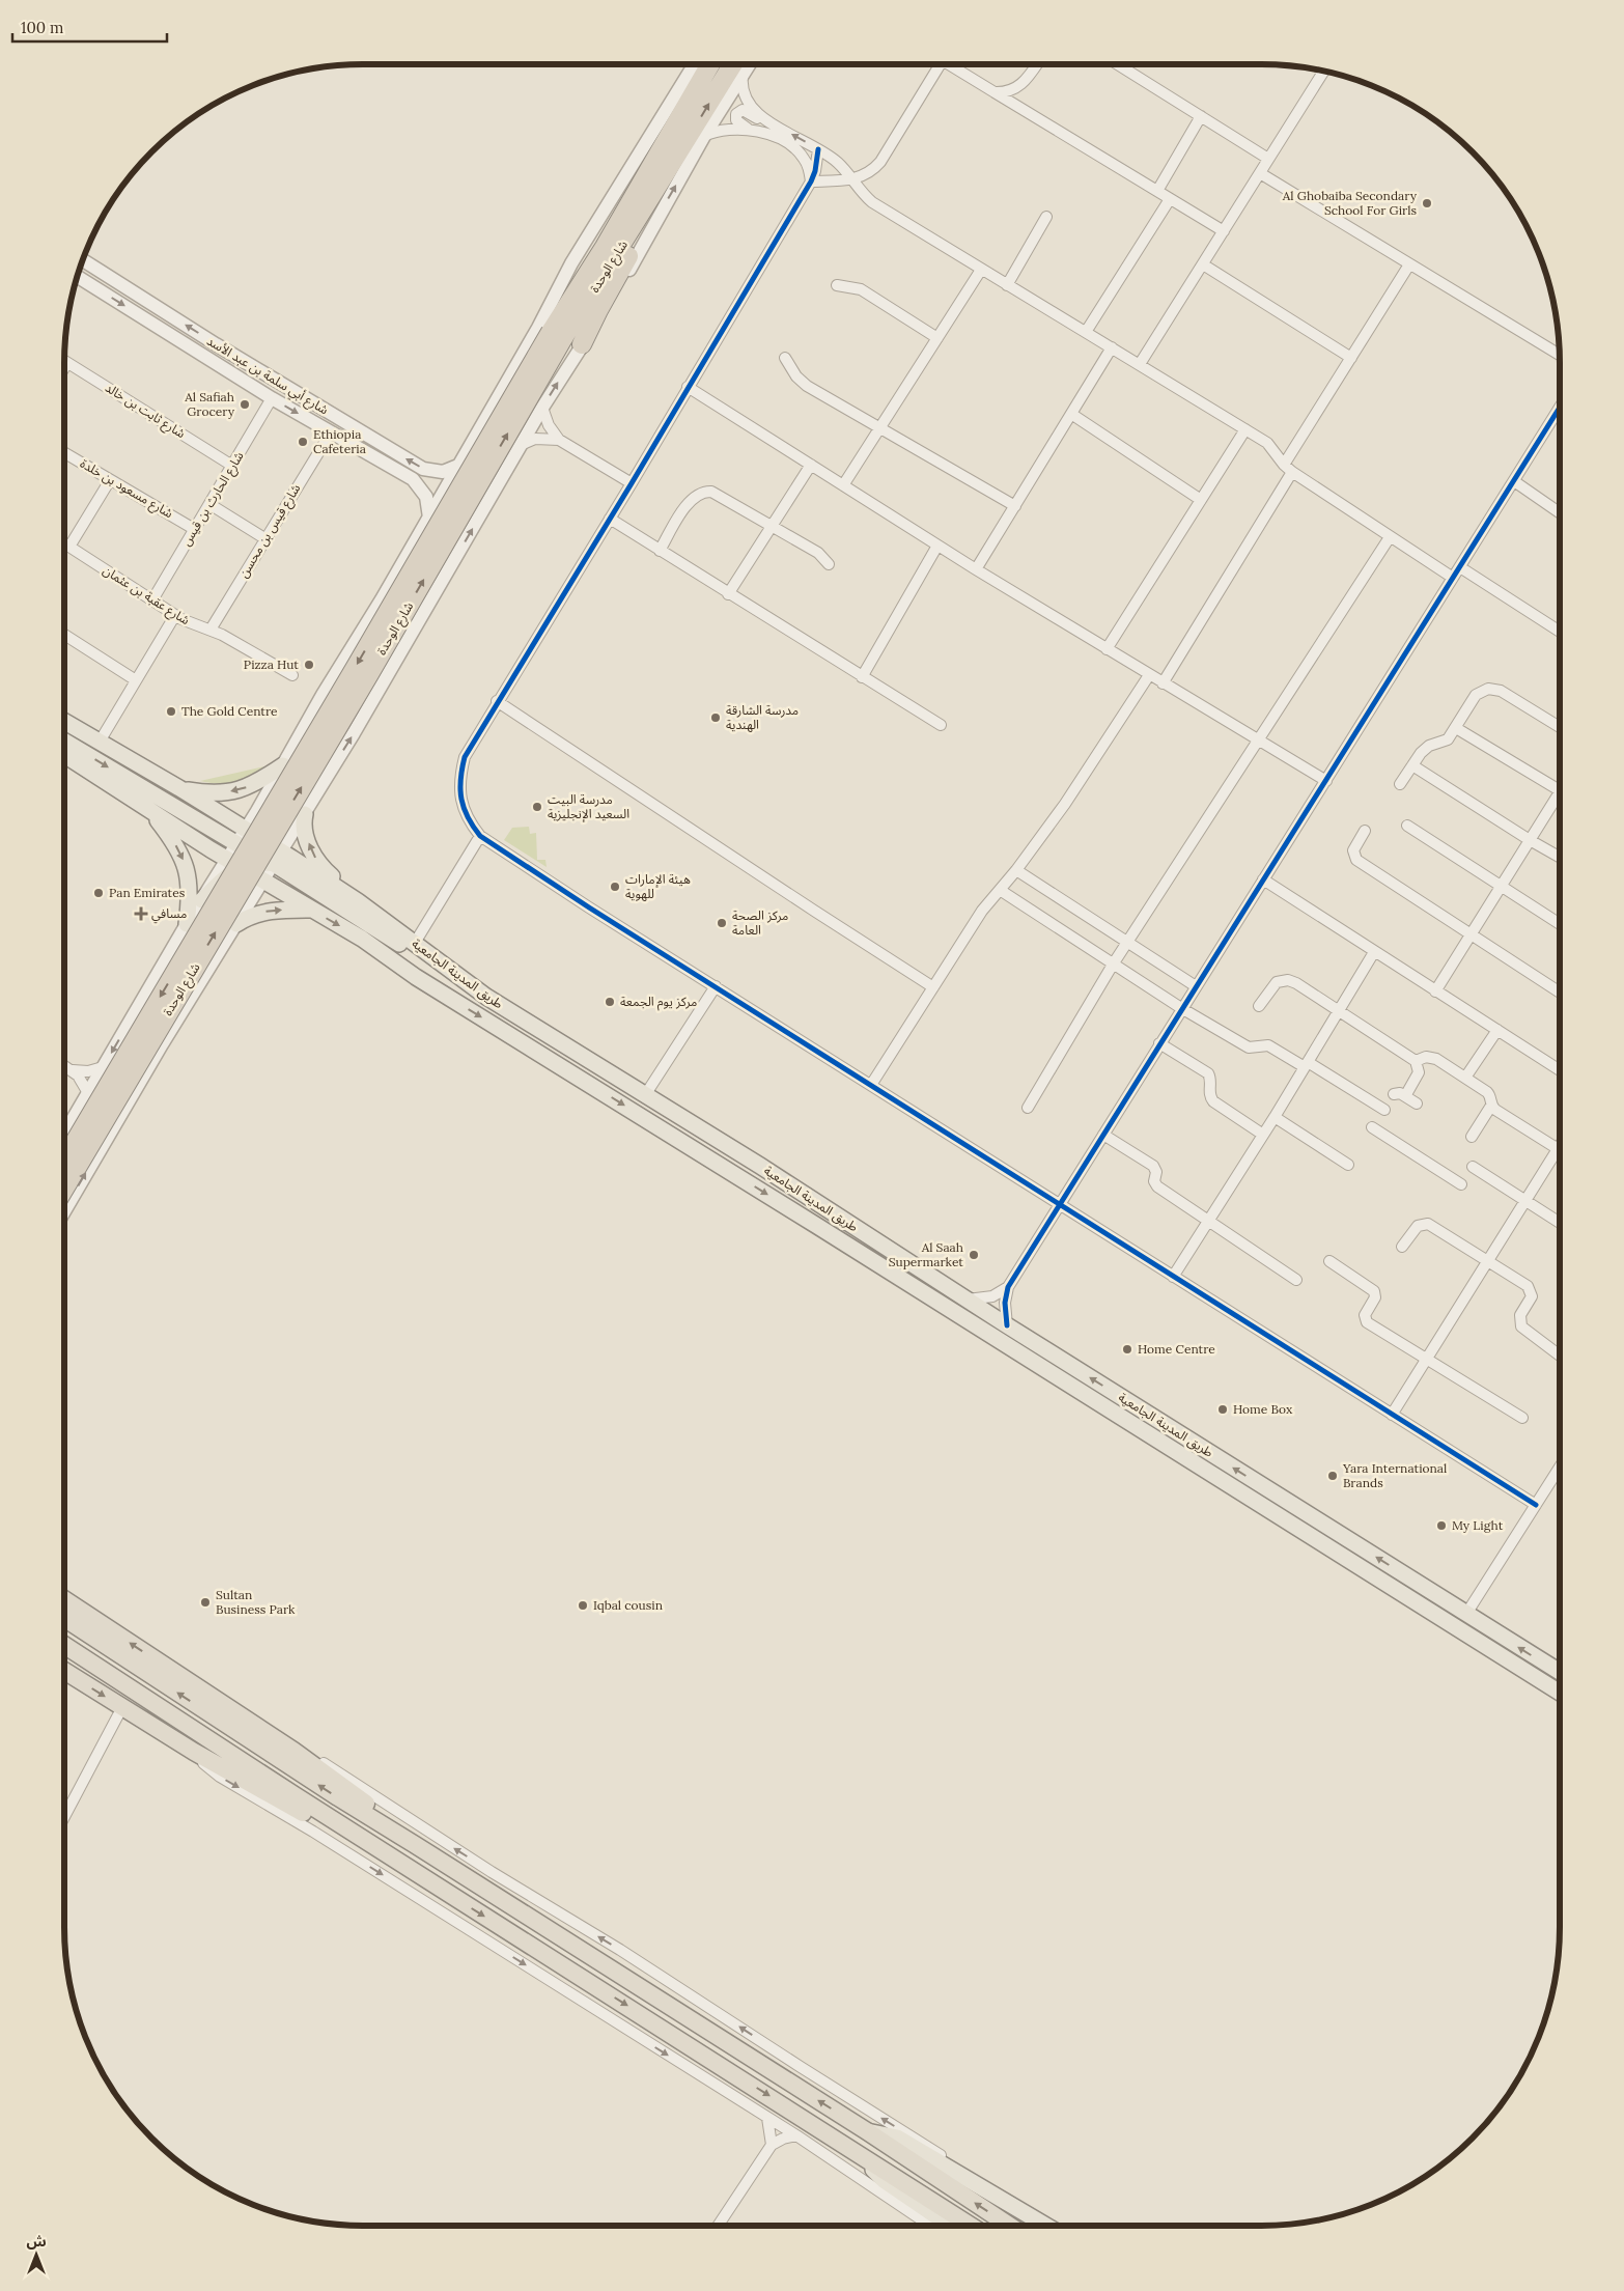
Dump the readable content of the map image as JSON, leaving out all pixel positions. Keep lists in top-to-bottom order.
{
  "streets": {
    "highway": ["شارع الوحدة"],
    "main road": ["طريق المدينة الجامعية"],
    "street": [
      "شارع أبي سلمة بن عبد الأسد",
      "شارع ثابت بن خالد",
      "شارع مسعود بن خلدة",
      "شارع الحارث بن قيس",
      "شارع قيس بن محسن",
      "شارع عقبة بن عثمان"
    ]
  },
  "crossings": [
    ["شارع أبي سلمة بن عبد الأسد", "شارع الحارث بن قيس"],
    ["شارع أبي سلمة بن عبد الأسد", "شارع قيس بن محسن"],
    ["شارع ثابت بن خالد", "شارع الحارث بن قيس"],
    ["شارع مسعود بن خلدة", "شارع الحارث بن قيس"],
    ["شارع الحارث بن قيس", "شارع عقبة بن عثمان"],
    ["شارع قيس بن محسن", "شارع عقبة بن عثمان"]
  ],
  "places": {
    "other": [
      "Al Ghobaiba Secondary School For Girls",
      "Al Safiah Grocery",
      "Ethiopia Cafeteria",
      "Pizza Hut",
      "The Gold Centre",
      "مدرسة الشارقة الهندية",
      "مدرسة البيت السعيد الإنجليزية",
      "هيئة الإمارات للهوية",
      "Pan Emirates",
      "مركز الصحة العامة",
      "مركز يوم الجمعة",
      "Al Saah Supermarket",
      "Home Centre",
      "Home Box",
      "Yara International Brands",
      "My Light",
      "Sultan Business Park",
      "Iqbal cousin"
    ],
    "health": ["مسافي"]
  },
  "scale_bar": "100 m",
  "north": "top"
}
